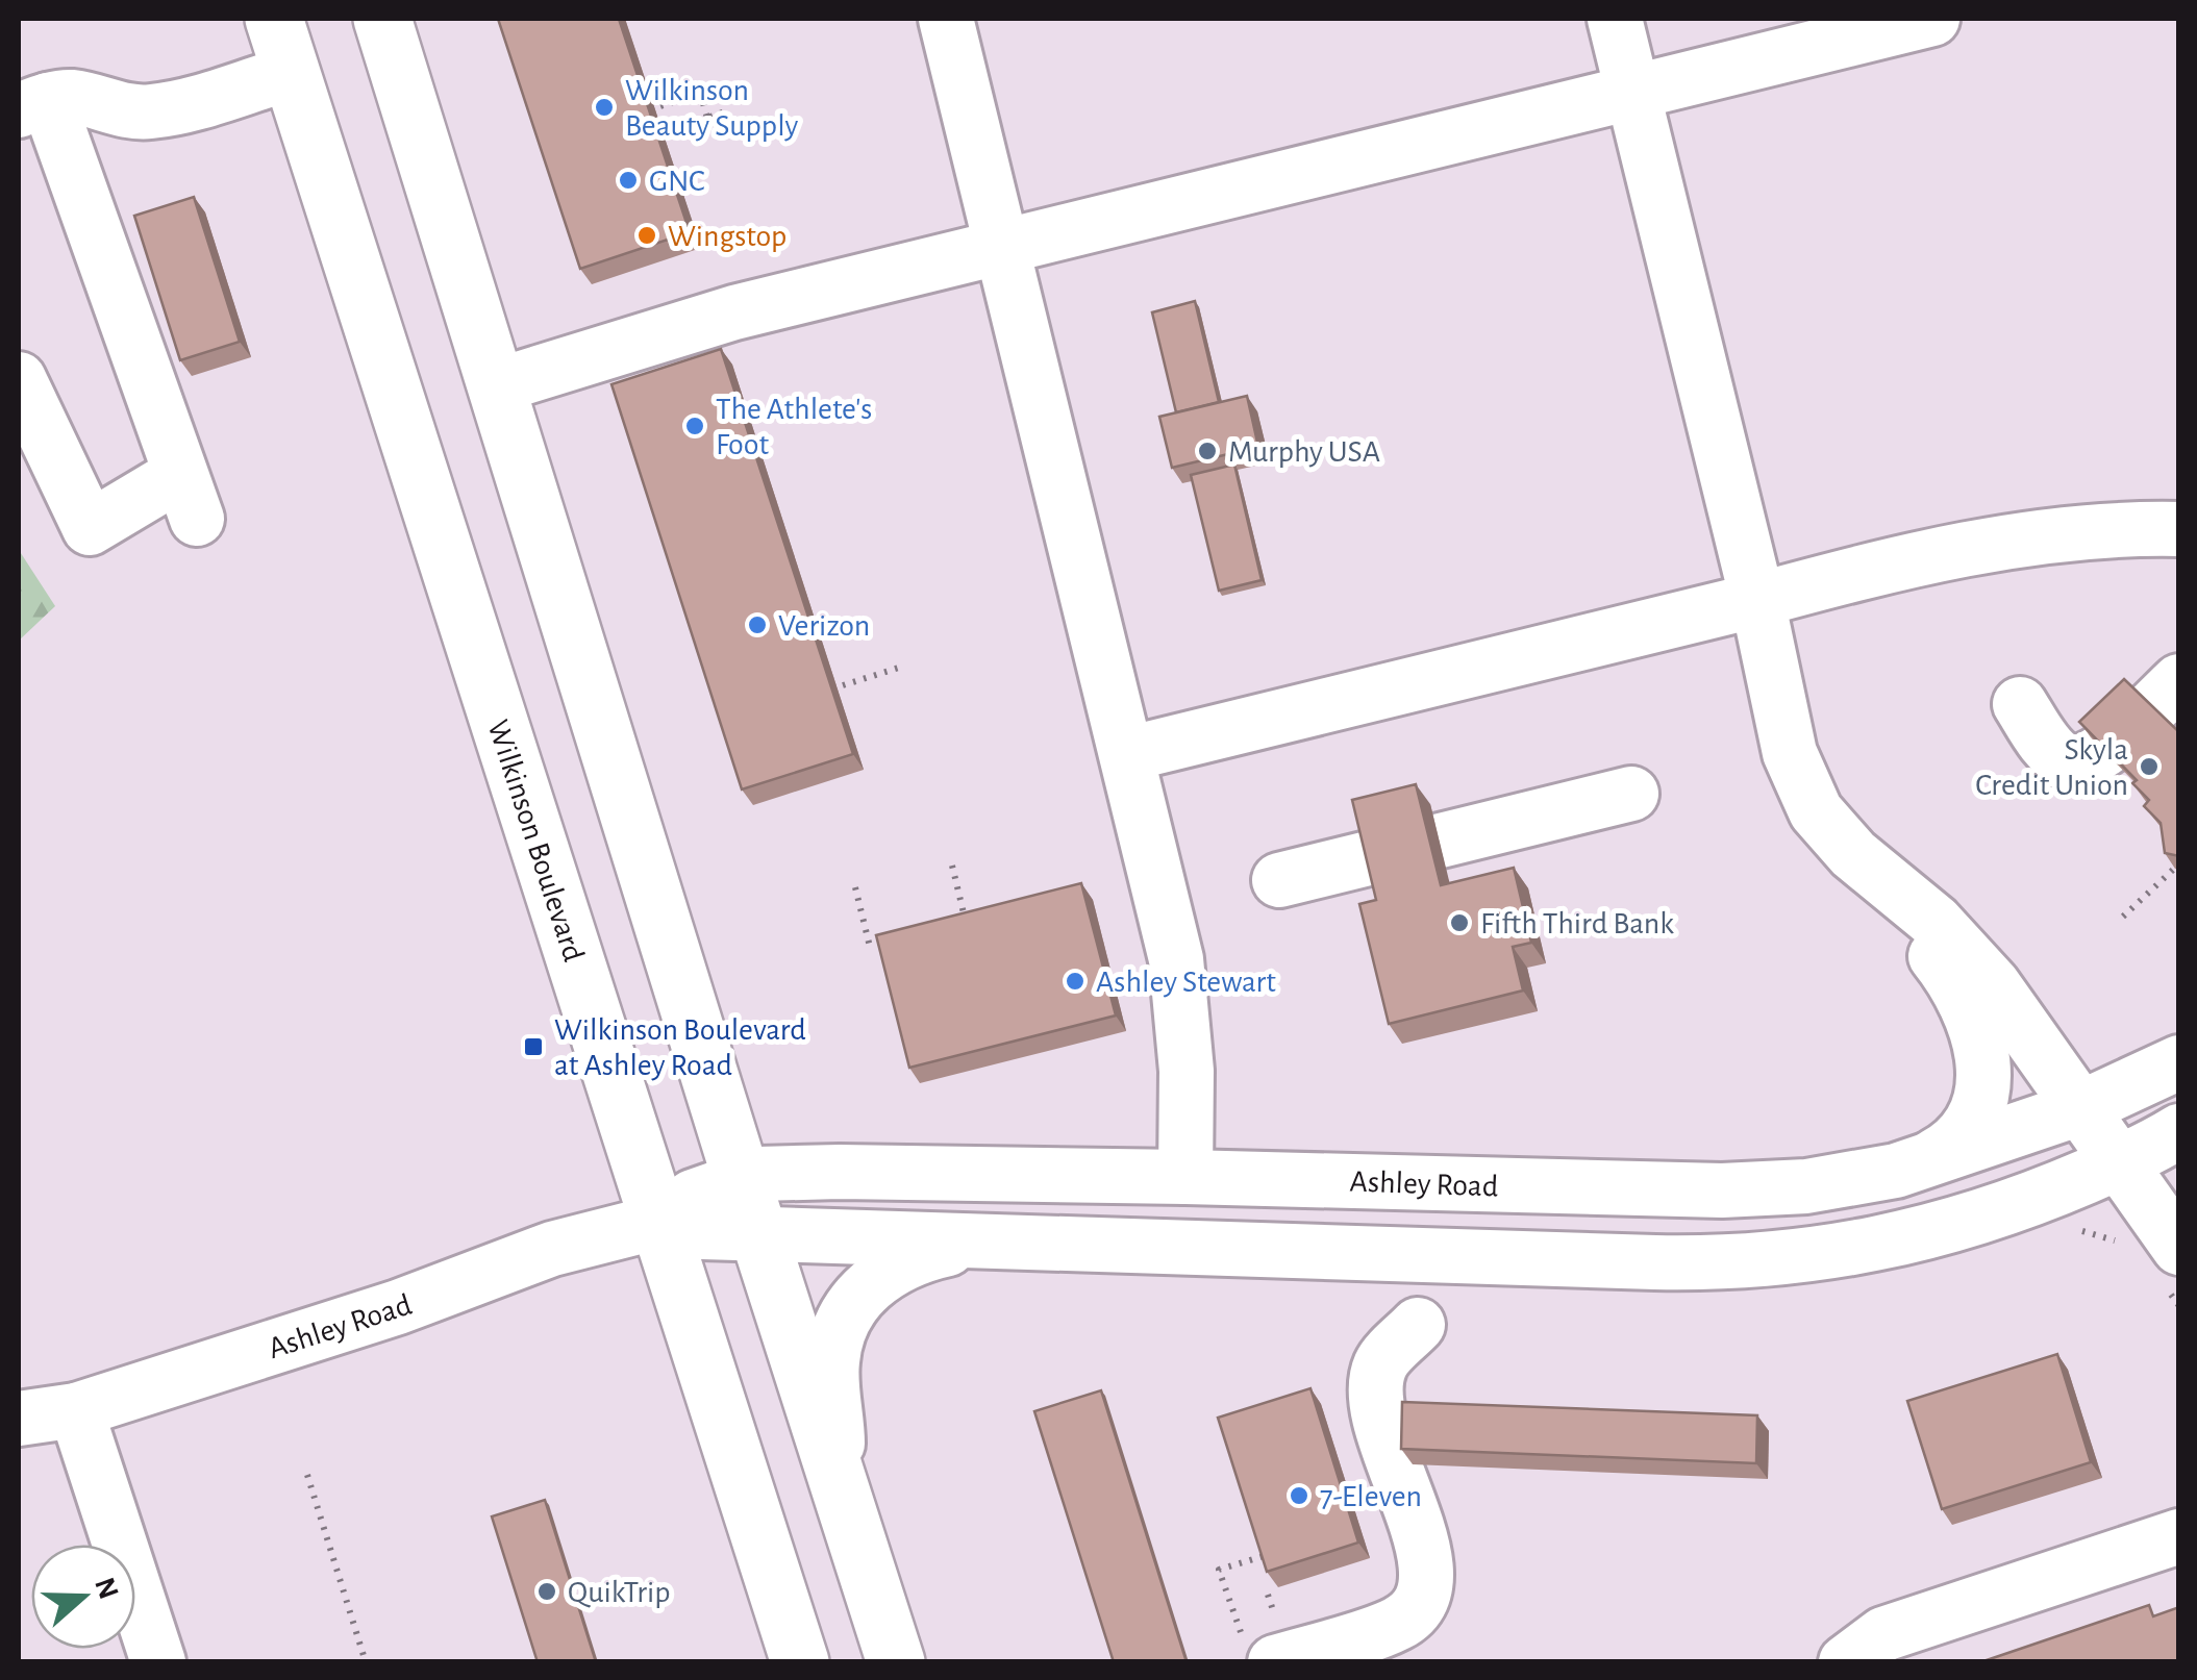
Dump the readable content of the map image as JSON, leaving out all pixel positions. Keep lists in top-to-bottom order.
{
  "streets": {
    "main road": ["Wilkinson Boulevard"],
    "street": ["Ashley Road"]
  },
  "crossings": [
    ["Wilkinson Boulevard", "Ashley Road"]
  ],
  "places": {
    "other": [
      "Wilkinson Beauty Supply",
      "GNC",
      "Wingstop",
      "The Athlete's Foot",
      "Murphy USA",
      "Verizon",
      "Skyla Credit Union",
      "Fifth Third Bank",
      "Ashley Stewart",
      "7-Eleven",
      "QuikTrip"
    ],
    "transit": ["Wilkinson Boulevard at Ashley Road"]
  },
  "north": "right"
}
